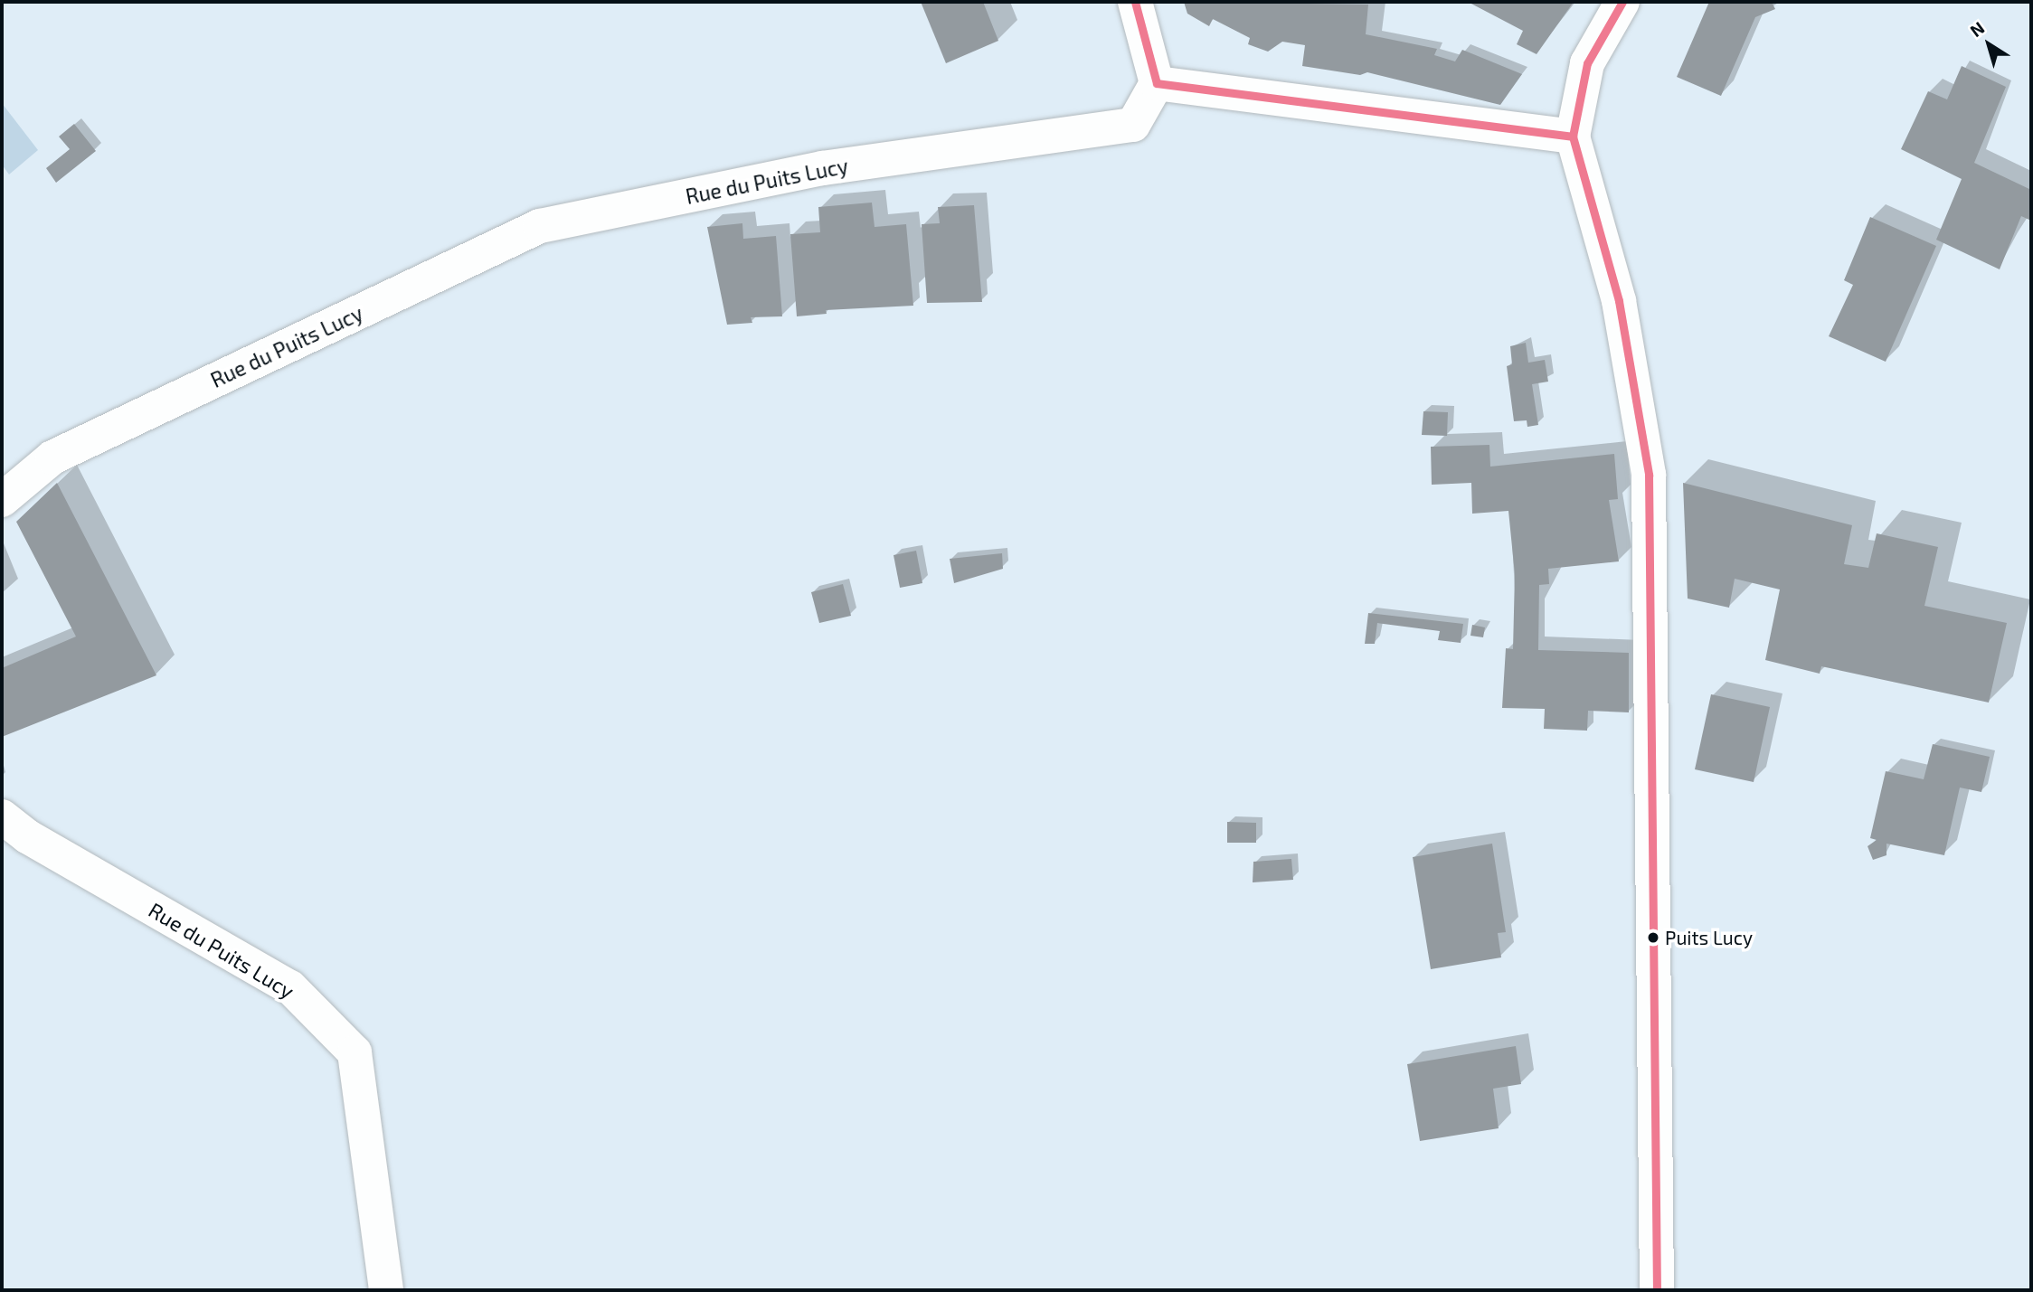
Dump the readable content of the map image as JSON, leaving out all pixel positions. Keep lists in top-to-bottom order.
{
  "streets": {
    "street": ["Rue du Puits Lucy"]
  },
  "places": ["Puits Lucy"],
  "north": "top left"
}
